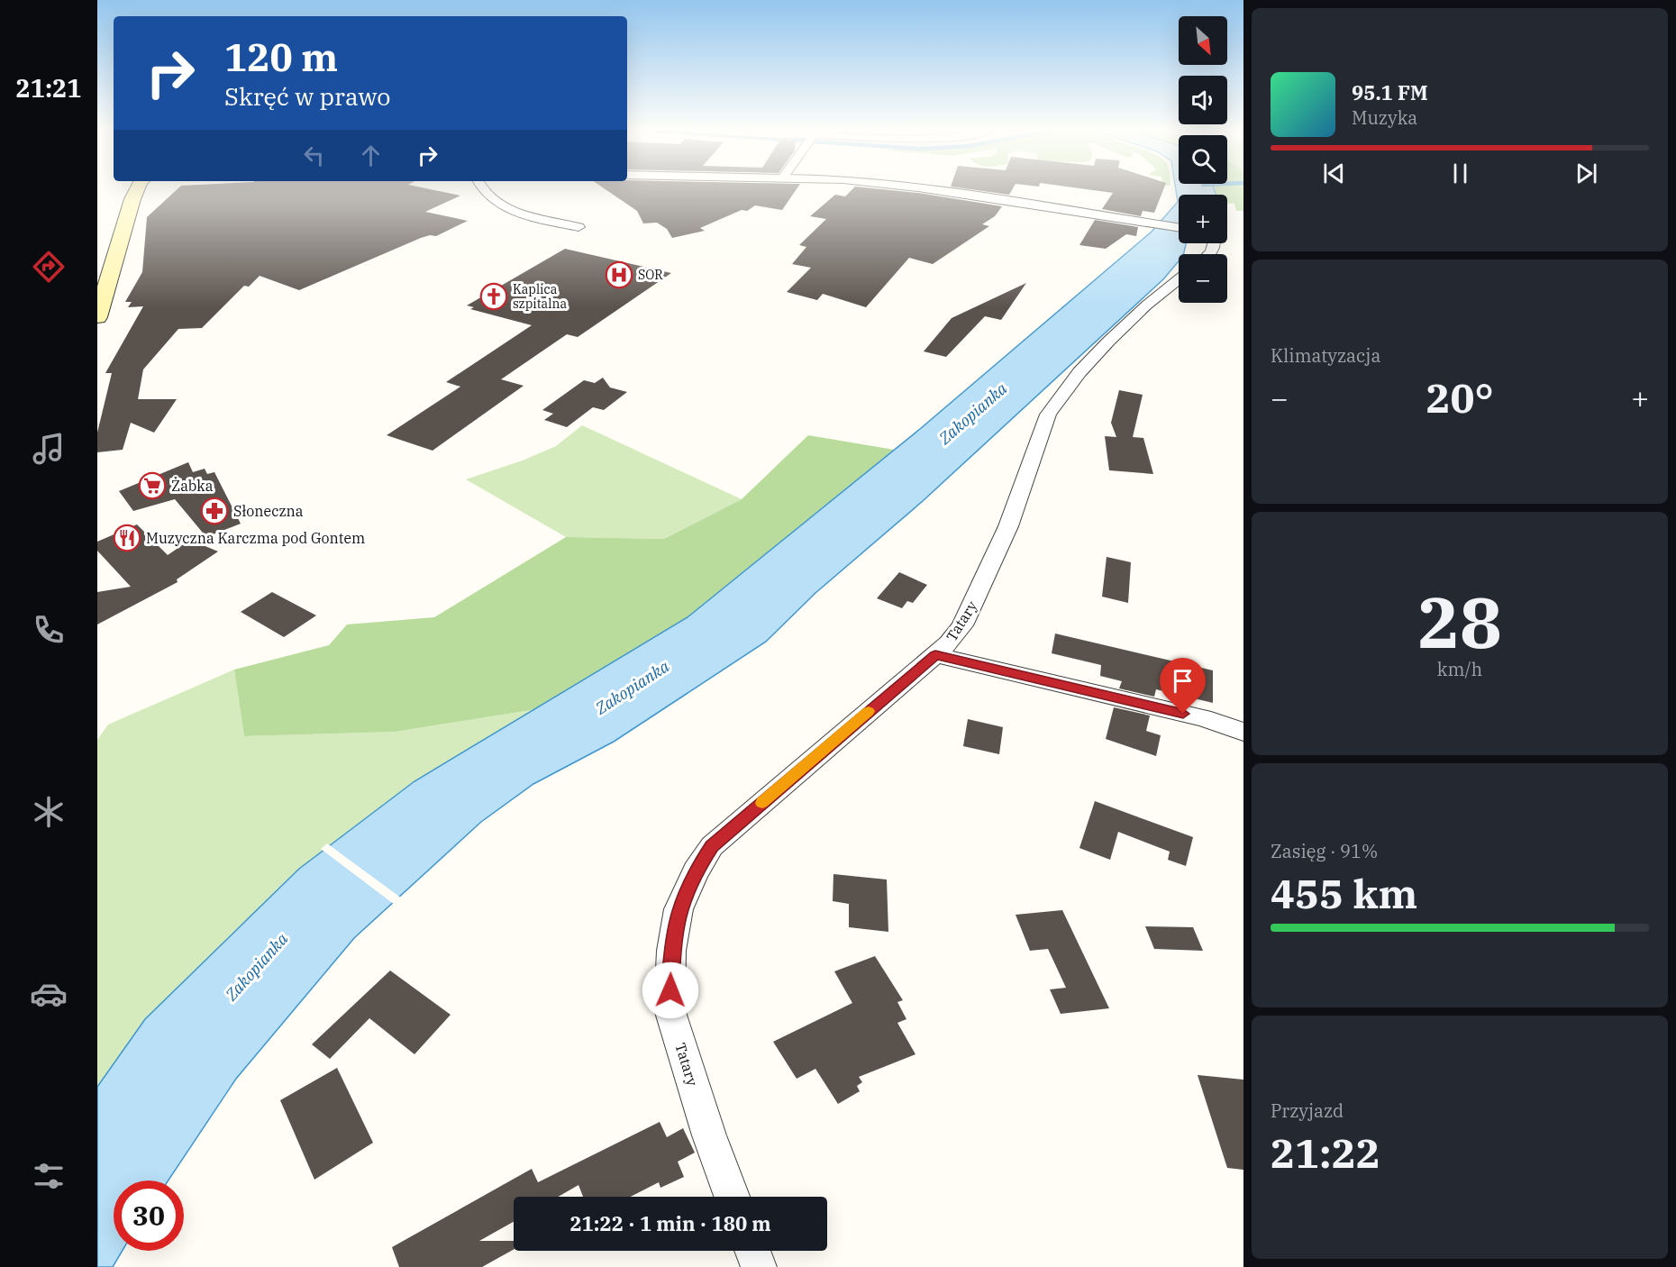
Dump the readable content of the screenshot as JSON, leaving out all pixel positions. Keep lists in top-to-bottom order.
{
  "streets": {
    "street": ["Tatary"]
  },
  "water": ["Zakopianka"],
  "places": {
    "hospital": ["SOR"],
    "church": ["Kaplica szpitalna"],
    "supermarket": ["Żabka"],
    "pharmacy": ["Słoneczna"],
    "restaurant": ["Muzyczna Karczma pod Gontem"]
  },
  "north": "bottom right",
  "page": {
    "tabs": "21:21",
    "map_buttons": ["+", "−"],
    "turn": ["120 m", "Skręć w prawo"],
    "song": ["95.1 FM", "Muzyka"],
    "tile": [
      "Klimatyzacja",
      ["28", "km/h"],
      ["Zasięg · 91%", "455 km"],
      ["Przyjazd", "21:22"]
    ],
    "heat": ["−", "20°", "+"],
    "limit": "30",
    "trip": "21:22 · 1 min · 180 m"
  }
}
